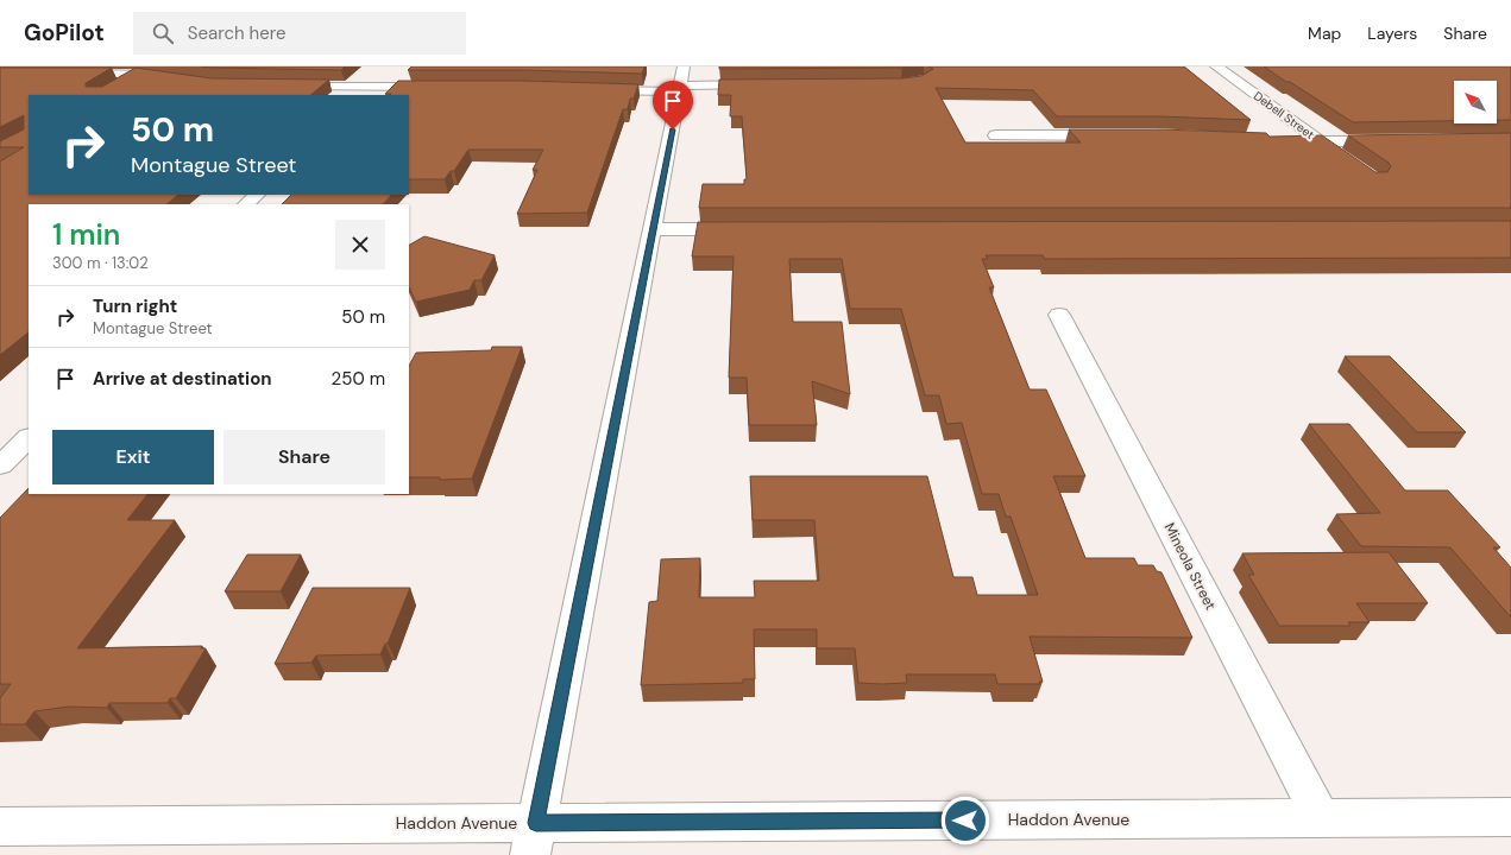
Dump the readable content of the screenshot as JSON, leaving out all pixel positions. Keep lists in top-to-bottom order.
{
  "streets": {
    "street": ["Debell Street", "Mineola Street", "Haddon Avenue"]
  },
  "crossings": [
    ["Mineola Street", "Haddon Avenue"]
  ],
  "north": "top left",
  "page": {
    "header": "GoPilot",
    "search": "Search here",
    "nav": ["Map", "Layers", "Share"],
    "turn": ["50 m", "Montague Street"],
    "heading": ["1 min", "300 m · 13:02"],
    "list": [
      {
        "name": "Turn right",
        "note": "Montague Street",
        "value": "50 m"
      },
      {
        "name": "Arrive at destination",
        "value": "250 m"
      }
    ],
    "buttons": ["Exit", "Share"]
  }
}
